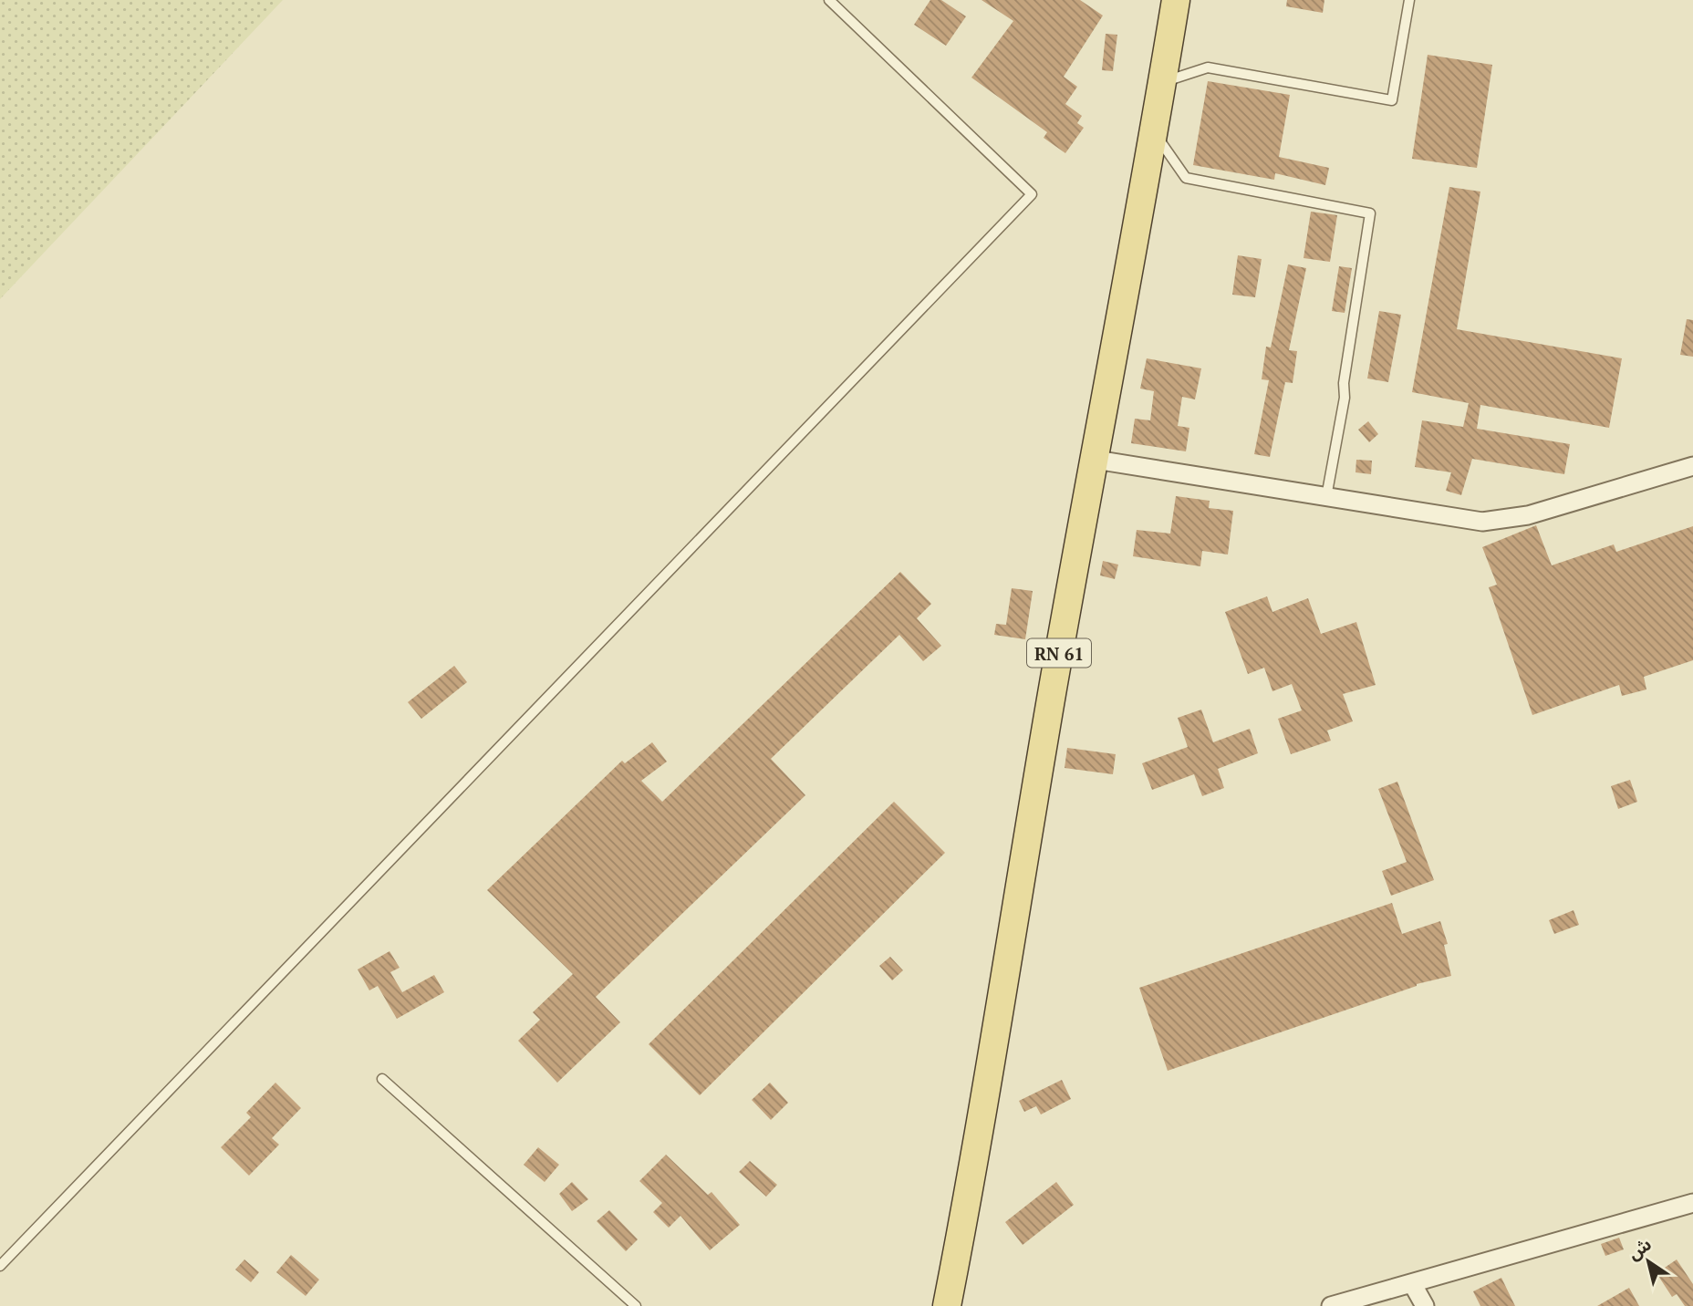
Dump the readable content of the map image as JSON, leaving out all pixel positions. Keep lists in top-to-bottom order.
{
  "streets": {
    "main road": ["RN 61"]
  },
  "north": "top left"
}
